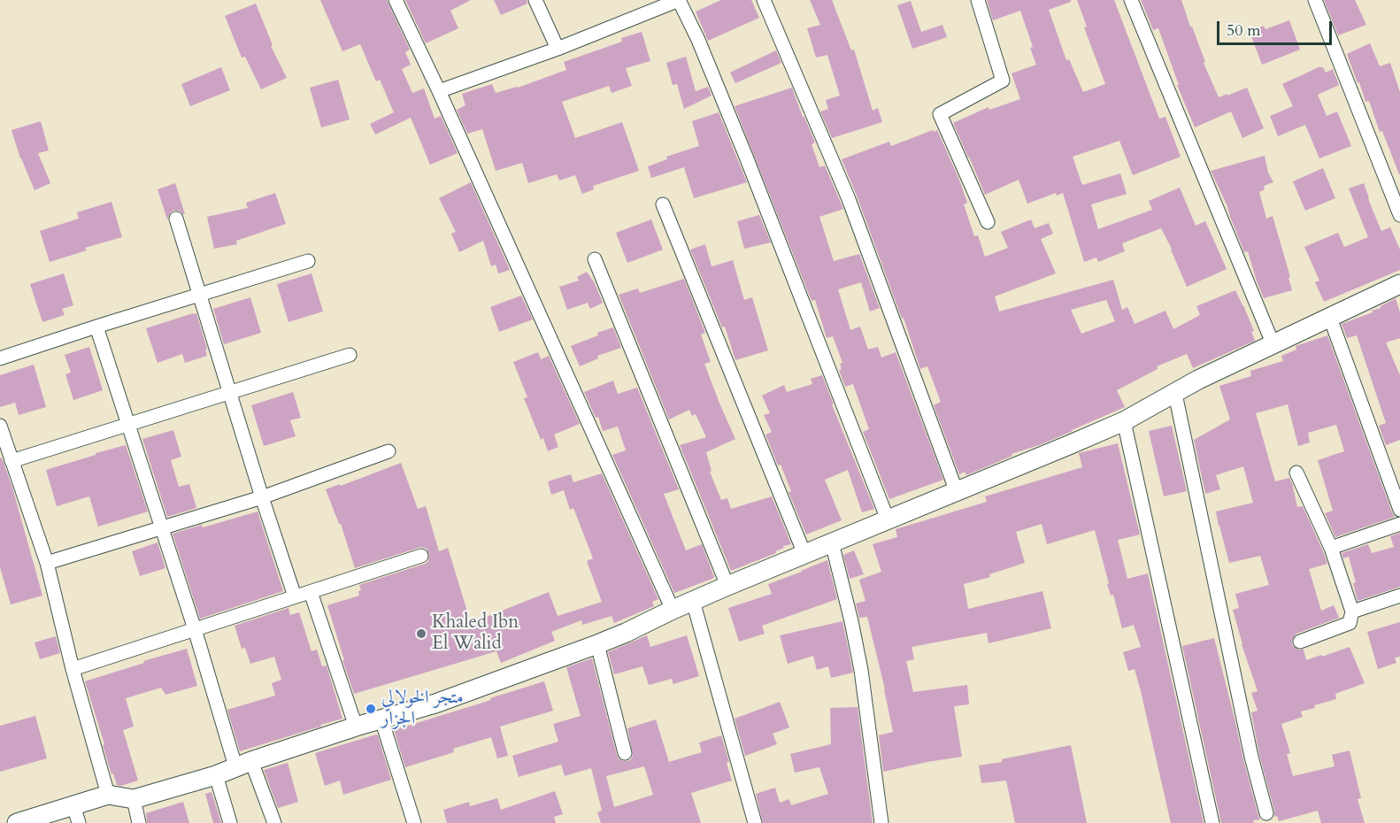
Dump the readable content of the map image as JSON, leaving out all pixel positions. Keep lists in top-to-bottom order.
{
  "places": ["Khaled Ibn El Walid", "متجر الخولالي الجزار"],
  "scale_bar": "50 m"
}
